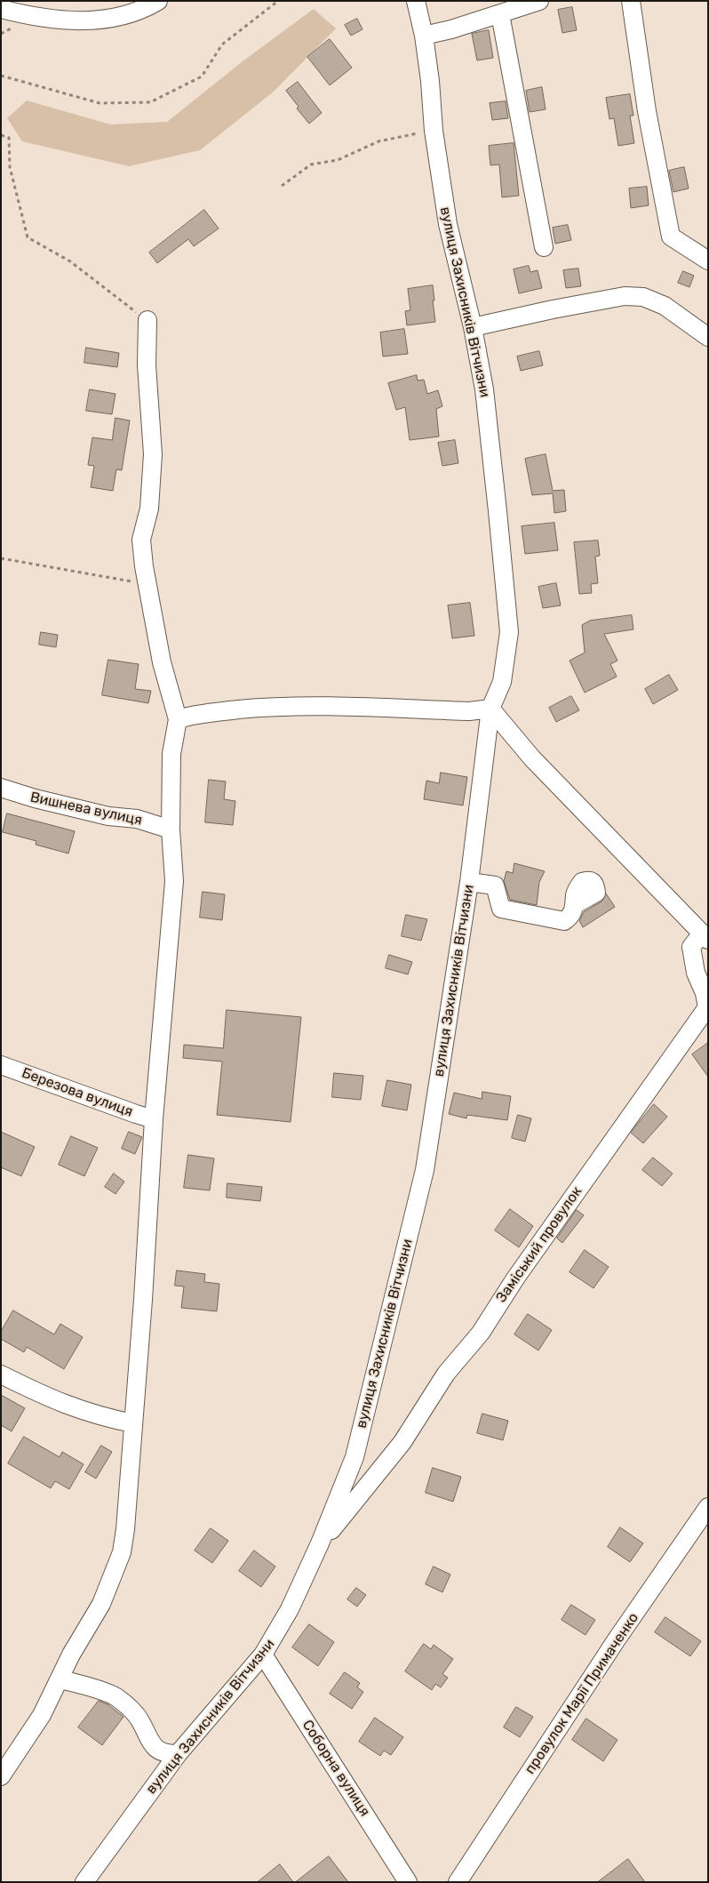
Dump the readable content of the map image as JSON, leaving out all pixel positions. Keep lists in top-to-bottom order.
{
  "streets": {
    "street": [
      "вулиця Захисників Вітчизни",
      "Вишнева вулиця",
      "Березова вулиця",
      "Заміський провулок",
      "провулок Марії Примаченко",
      "Соборна вулиця"
    ]
  },
  "crossings": [
    ["вулиця Захисників Вітчизни", "Заміський провулок"],
    ["вулиця Захисників Вітчизни", "Соборна вулиця"]
  ]
}
